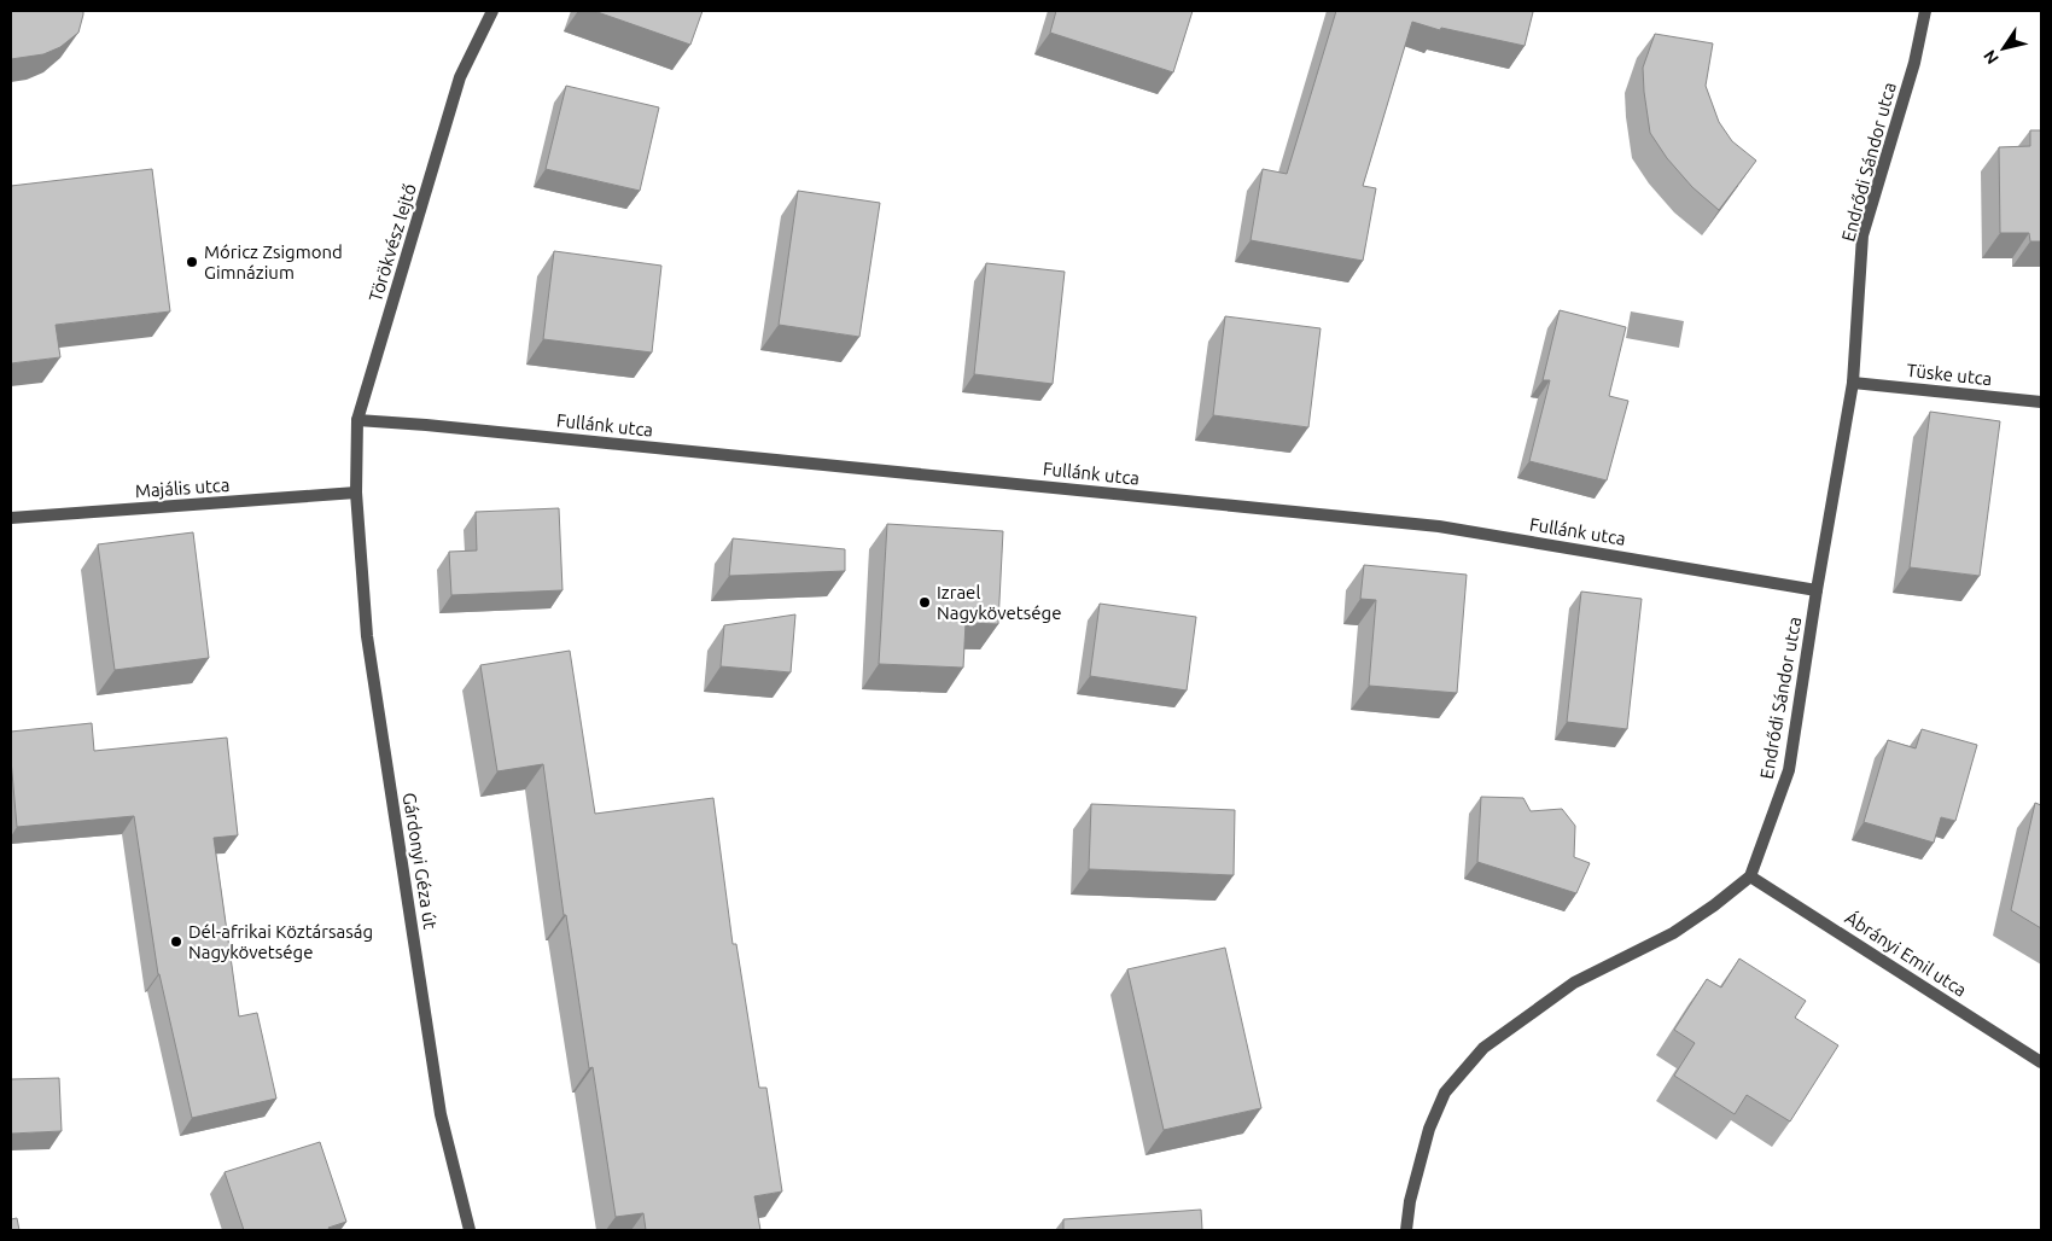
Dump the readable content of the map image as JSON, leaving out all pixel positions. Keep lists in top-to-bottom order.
{
  "streets": {
    "street": [
      "Endrődi Sándor utca",
      "Törökvész lejtő",
      "Tüske utca",
      "Fullánk utca",
      "Majális utca",
      "Gárdonyi Géza út",
      "Ábrányi Emil utca"
    ]
  },
  "crossings": [
    ["Endrődi Sándor utca", "Tüske utca"],
    ["Endrődi Sándor utca", "Fullánk utca"],
    ["Endrődi Sándor utca", "Ábrányi Emil utca"],
    ["Törökvész lejtő", "Fullánk utca"],
    ["Törökvész lejtő", "Majális utca"],
    ["Törökvész lejtő", "Gárdonyi Géza út"],
    ["Majális utca", "Gárdonyi Géza út"]
  ],
  "places": ["Móricz Zsigmond Gimnázium", "Izrael Nagykövetsége", "Dél-afrikai Köztársaság Nagykövetsége"],
  "north": "bottom left"
}
